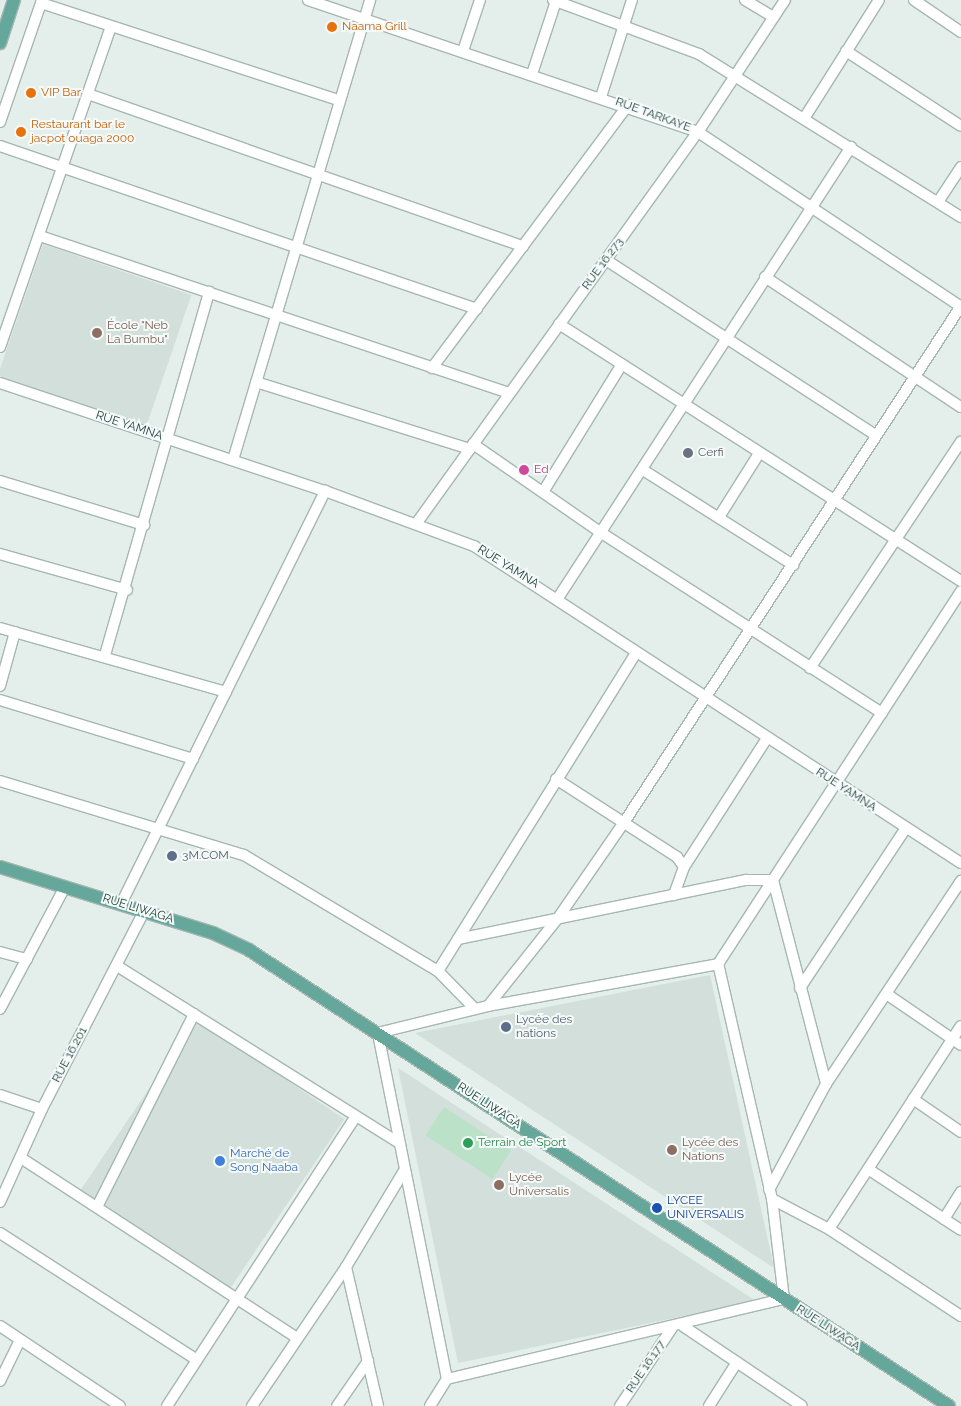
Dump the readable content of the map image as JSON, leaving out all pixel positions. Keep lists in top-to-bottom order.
{
  "streets": {
    "main road": ["RUE LIWAGA"],
    "street": [
      "RUE TARKAYE",
      "RUE 16.273",
      "RUE YAMNA",
      "RUE 16.201",
      "RUE 16.177"
    ]
  },
  "crossings": [
    ["RUE TARKAYE", "RUE 16.273"],
    ["RUE 16.273", "RUE YAMNA"],
    ["RUE LIWAGA", "RUE 16.201"]
  ],
  "places": [
    "Naama Grill",
    "VIP Bar",
    "Restaurant bar le jacpot ouaga 2000",
    "École \"Neb La Bumbu\"",
    "Cerfi",
    "Ed",
    "3M.COM",
    "Lycée des nations",
    "Terrain de Sport",
    "Lycée des Nations",
    "Marché de Song Naaba",
    "Lycée Universalis",
    "LYCEE UNIVERSALIS"
  ]
}
